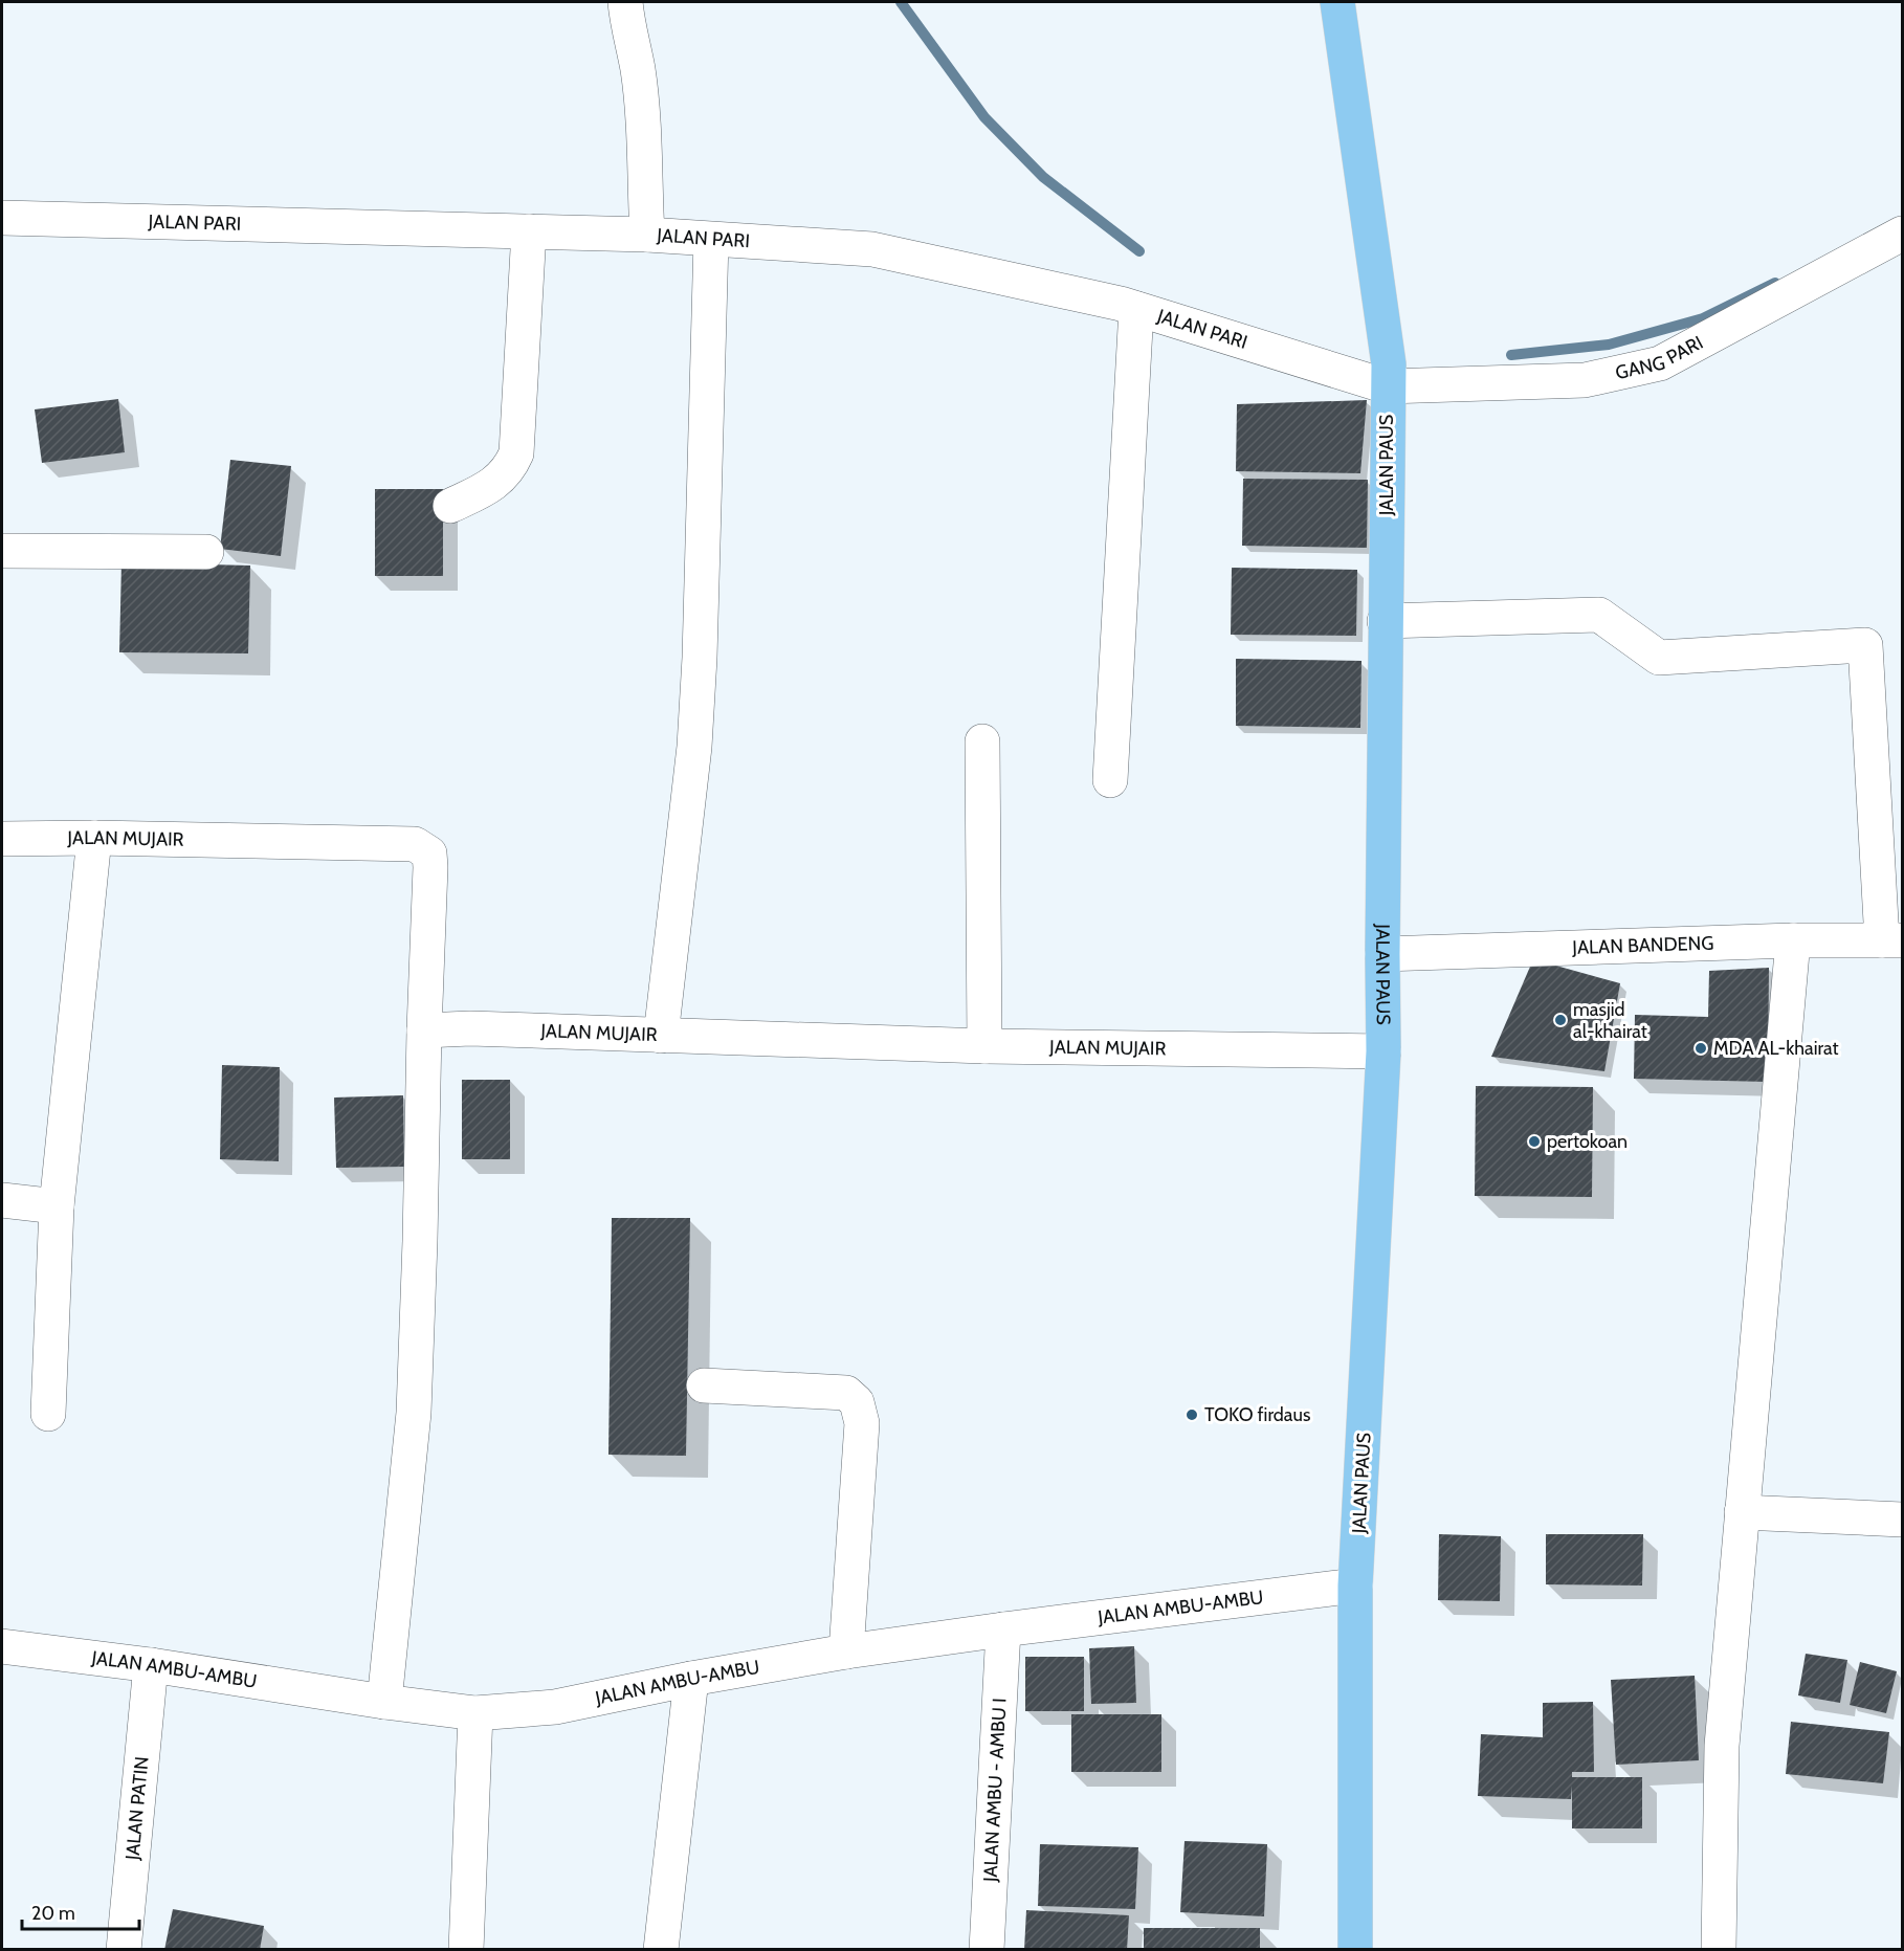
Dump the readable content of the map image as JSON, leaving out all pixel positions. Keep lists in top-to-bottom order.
{
  "streets": {
    "main road": ["JALAN PAUS"],
    "street": [
      "JALAN PARI",
      "GANG PARI",
      "JALAN MUJAIR",
      "JALAN BANDENG",
      "JALAN AMBU-AMBU",
      "JALAN AMBU - AMBU I",
      "JALAN PATIN"
    ]
  },
  "crossings": [
    ["JALAN PARI", "GANG PARI"],
    ["JALAN PARI", "JALAN PAUS"],
    ["GANG PARI", "JALAN PAUS"],
    ["JALAN PAUS", "JALAN MUJAIR"],
    ["JALAN PAUS", "JALAN BANDENG"],
    ["JALAN PAUS", "JALAN AMBU-AMBU"],
    ["JALAN AMBU-AMBU", "JALAN AMBU - AMBU I"],
    ["JALAN AMBU-AMBU", "JALAN PATIN"]
  ],
  "places": [
    "masjid al-khairat",
    "MDA AL-khairat",
    "pertokoan",
    "TOKO firdaus"
  ],
  "scale_bar": "20 m"
}
